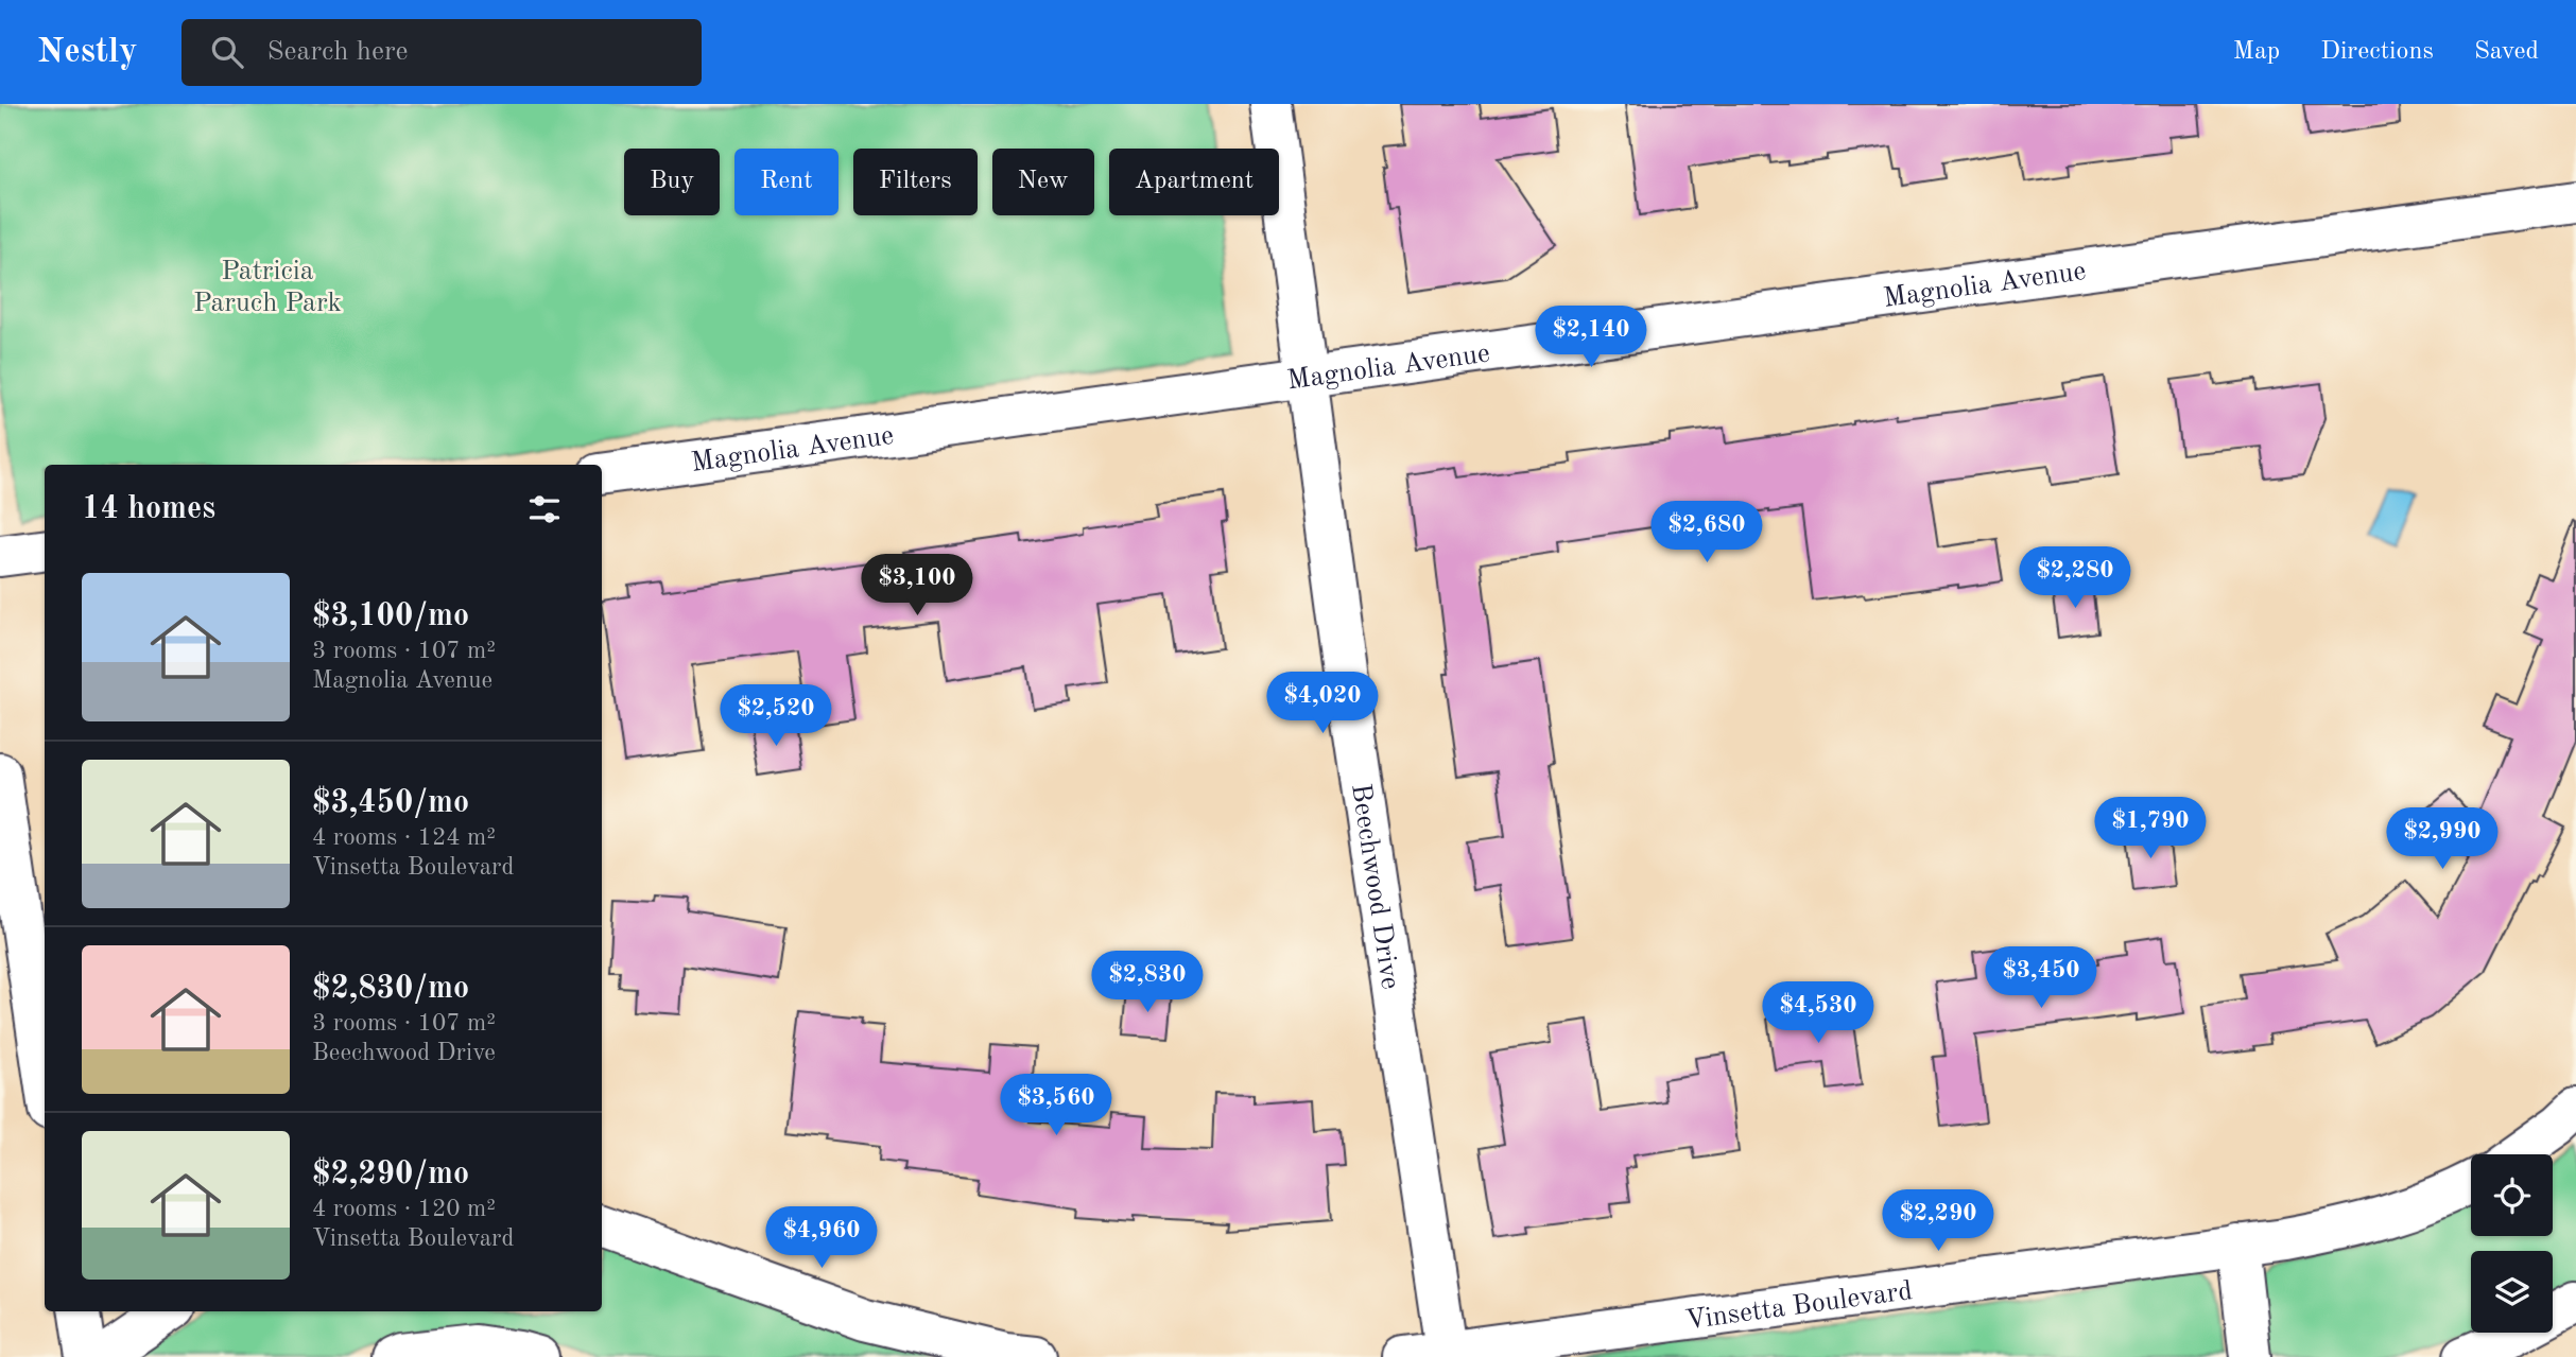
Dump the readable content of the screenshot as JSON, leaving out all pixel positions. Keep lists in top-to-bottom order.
{
  "streets": {
    "street": ["Magnolia Avenue", "Beechwood Drive", "Vinsetta Boulevard"]
  },
  "crossings": [
    ["Magnolia Avenue", "Beechwood Drive"],
    ["Beechwood Drive", "Vinsetta Boulevard"]
  ],
  "parks": ["Patricia Paruch Park"],
  "page": {
    "header": "Nestly",
    "search": "Search here",
    "nav": ["Map", "Directions", "Saved"],
    "chip": [
      "Buy",
      "Rent",
      "Filters",
      "New",
      "Apartment"
    ],
    "price": [
      "$2,140",
      "$2,680",
      "$2,280",
      "$3,100",
      "$4,020",
      "$2,520",
      "$1,790",
      "$2,990",
      "$3,450",
      "$2,830",
      "$4,530",
      "$3,560",
      "$2,290",
      "$4,960"
    ],
    "heading": "14 homes",
    "list": [
      {
        "name": "$3,100/mo",
        "note": "3 rooms · 107 m² · Magnolia Avenue"
      },
      {
        "name": "$3,450/mo",
        "note": "4 rooms · 124 m² · Vinsetta Boulevard"
      },
      {
        "name": "$2,830/mo",
        "note": "3 rooms · 107 m² · Beechwood Drive"
      },
      {
        "name": "$2,290/mo",
        "note": "4 rooms · 120 m² · Vinsetta Boulevard"
      }
    ]
  }
}
